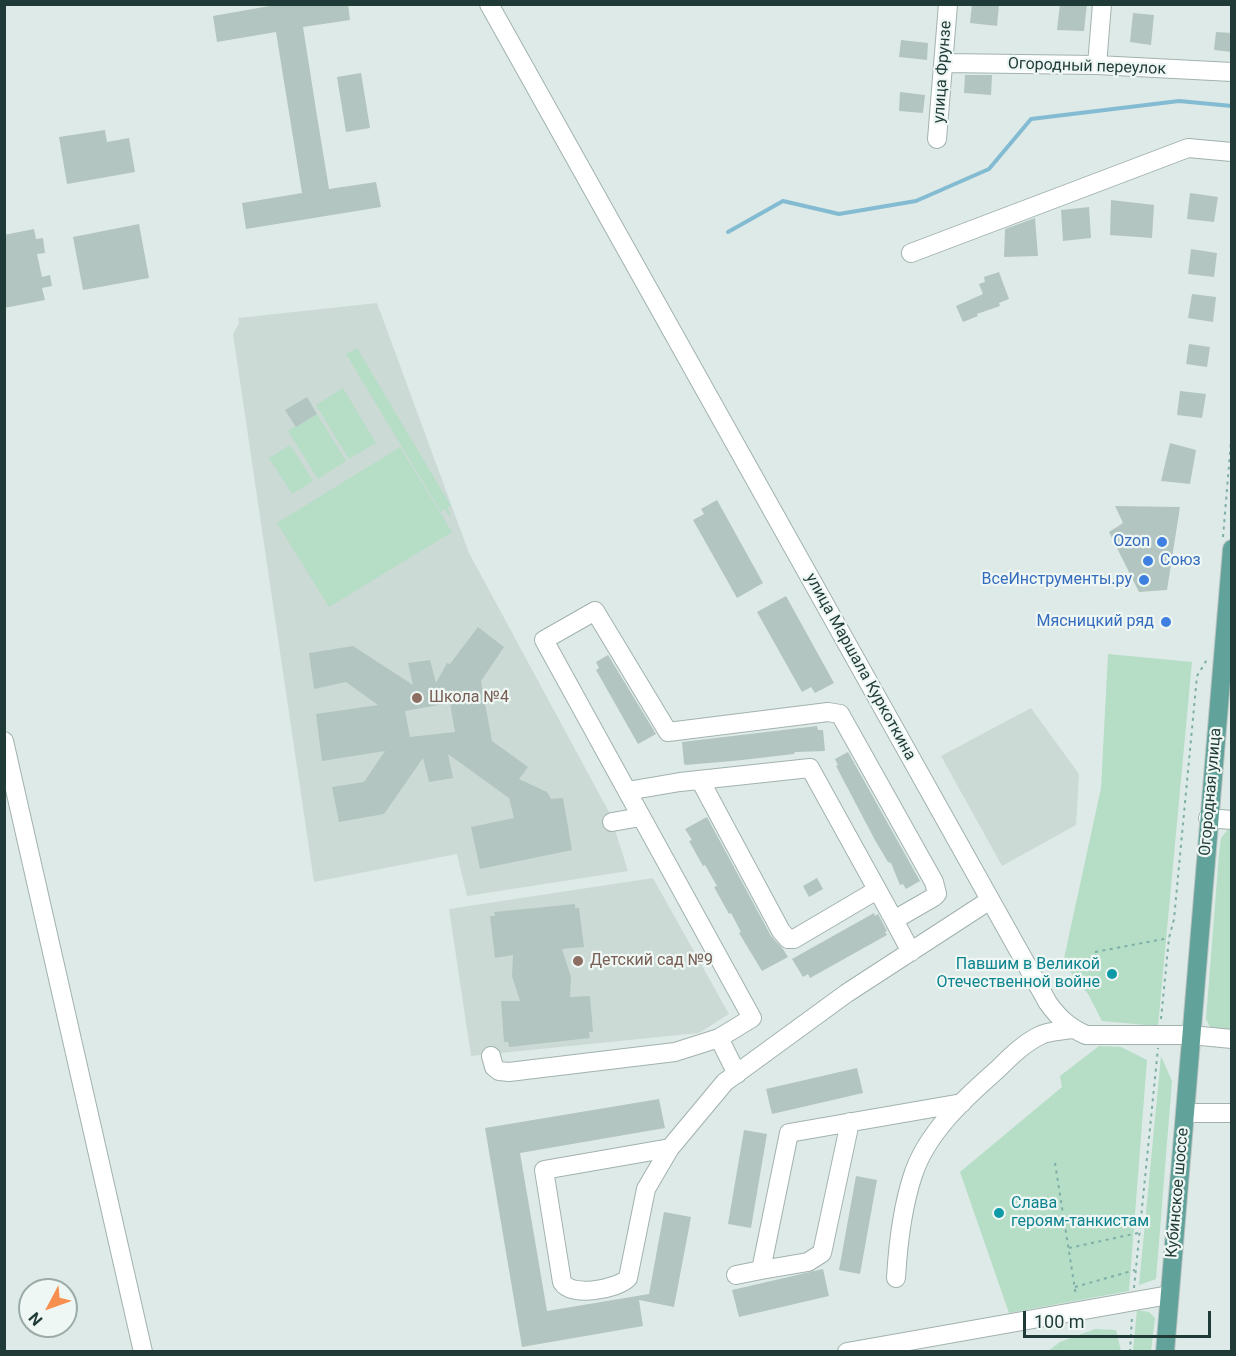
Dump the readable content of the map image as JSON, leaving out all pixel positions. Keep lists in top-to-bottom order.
{
  "streets": {
    "main road": ["Огородная улица", "Кубинское шоссе"],
    "street": ["Огородный переулок", "улица Фрунзе", "улица Маршала Куркоткина"]
  },
  "crossings": [
    ["Огородный переулок", "улица Фрунзе"],
    ["Огородная улица", "Кубинское шоссе"]
  ],
  "places": [
    "Ozon",
    "Союз",
    "ВсеИнструменты.ру",
    "Мясницкий ряд",
    "Школа №4",
    "Детский сад №9",
    "Павшим в Великой Отечественной войне",
    "Слава героям-танкистам"
  ],
  "scale_bar": "100 m",
  "north": "bottom left"
}
